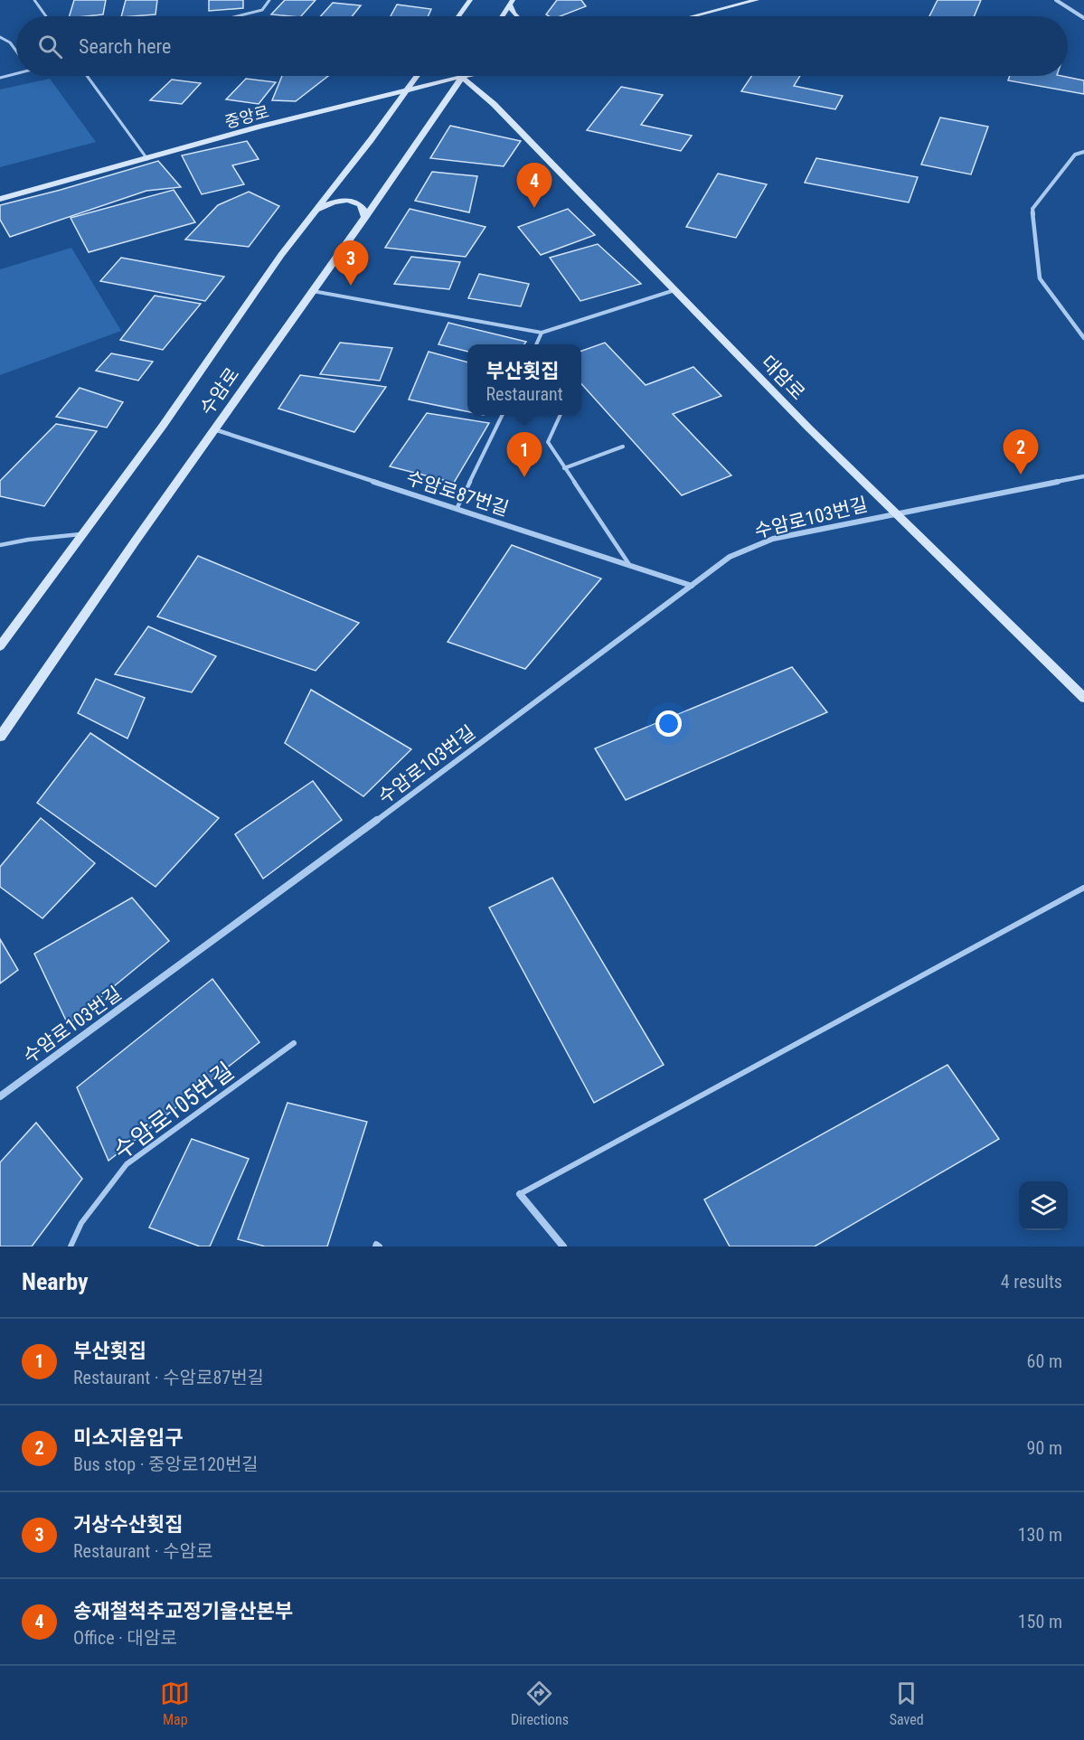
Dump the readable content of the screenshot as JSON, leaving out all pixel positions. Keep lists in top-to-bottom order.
{
  "streets": {
    "main road": ["중앙로", "대암로", "수암로"],
    "street": ["수암로87번길", "수암로103번길"],
    "lane": ["수암로105번길"]
  },
  "crossings": [
    ["중앙로", "대암로"],
    ["중앙로", "수암로"],
    ["대암로", "수암로"],
    ["대암로", "수암로103번길"],
    ["수암로", "수암로87번길"],
    ["수암로87번길", "수암로103번길"]
  ],
  "page": {
    "search": "Search here",
    "pins": [
      "4",
      "3",
      "2",
      "1"
    ],
    "popup": ["부산횟집", "Restaurant"],
    "heading": ["Nearby", "4 results"],
    "list": [
      {
        "mark": "1",
        "name": "부산횟집",
        "note": "Restaurant · 수암로87번길",
        "value": "60 m"
      },
      {
        "mark": "2",
        "name": "미소지움입구",
        "note": "Bus stop · 중앙로120번길",
        "value": "90 m"
      },
      {
        "mark": "3",
        "name": "거상수산횟집",
        "note": "Restaurant · 수암로",
        "value": "130 m"
      },
      {
        "mark": "4",
        "name": "송재철척추교정기울산본부",
        "note": "Office · 대암로",
        "value": "150 m"
      }
    ],
    "nav": ["Map", "Directions", "Saved"]
  }
}
